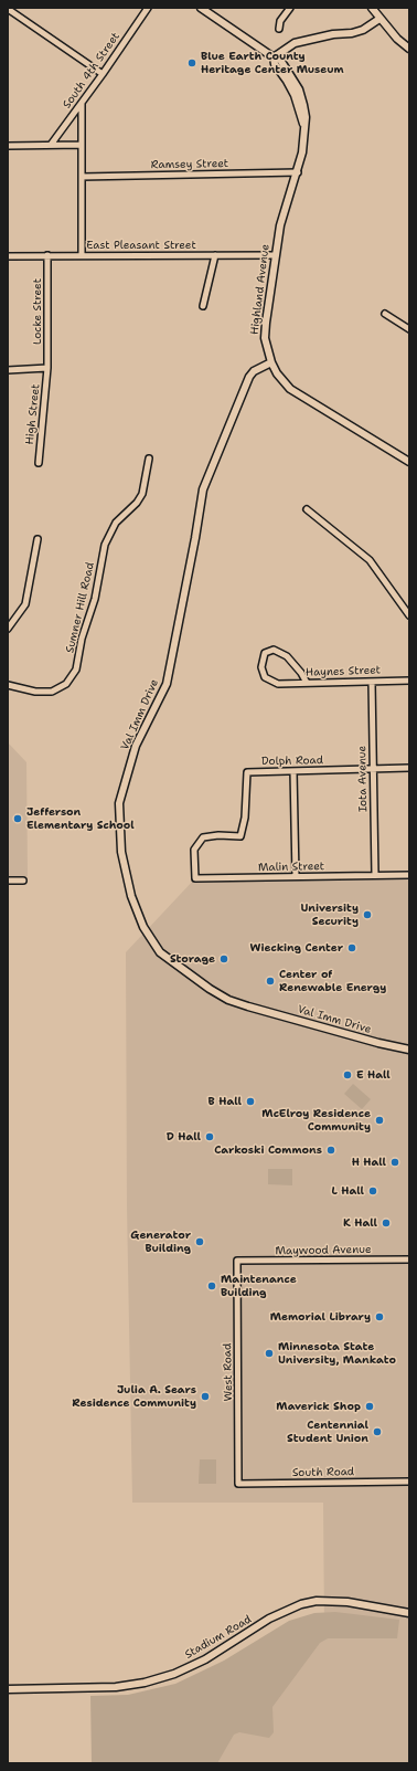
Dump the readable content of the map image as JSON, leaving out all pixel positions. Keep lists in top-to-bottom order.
{
  "streets": {
    "street": [
      "South 4th Street",
      "Ramsey Street",
      "East Pleasant Street",
      "Highland Avenue",
      "Locke Street",
      "High Street",
      "Sumner Hill Road",
      "Haynes Street",
      "Val Imm Drive",
      "Dolph Road",
      "Iota Avenue",
      "Malin Street",
      "Maywood Avenue",
      "West Road",
      "South Road",
      "Stadium Road"
    ]
  },
  "crossings": [
    ["Ramsey Street", "Highland Avenue"],
    ["East Pleasant Street", "Highland Avenue"],
    ["East Pleasant Street", "Locke Street"],
    ["Highland Avenue", "Val Imm Drive"],
    ["Locke Street", "High Street"],
    ["Haynes Street", "Iota Avenue"],
    ["Dolph Road", "Iota Avenue"],
    ["Dolph Road", "Malin Street"],
    ["Iota Avenue", "Malin Street"],
    ["Maywood Avenue", "West Road"],
    ["West Road", "South Road"]
  ],
  "places": [
    "Blue Earth County Heritage Center Museum",
    "Jefferson Elementary School",
    "University Security",
    "Wiecking Center",
    "Storage",
    "Center of Renewable Energy",
    "E Hall",
    "B Hall",
    "McElroy Residence Community",
    "D Hall",
    "Carkoski Commons",
    "H Hall",
    "L Hall",
    "K Hall",
    "Generator Building",
    "Maintenance Building",
    "Memorial Library",
    "Minnesota State University, Mankato",
    "Julia A. Sears Residence Community",
    "Maverick Shop",
    "Centennial Student Union"
  ]
}
